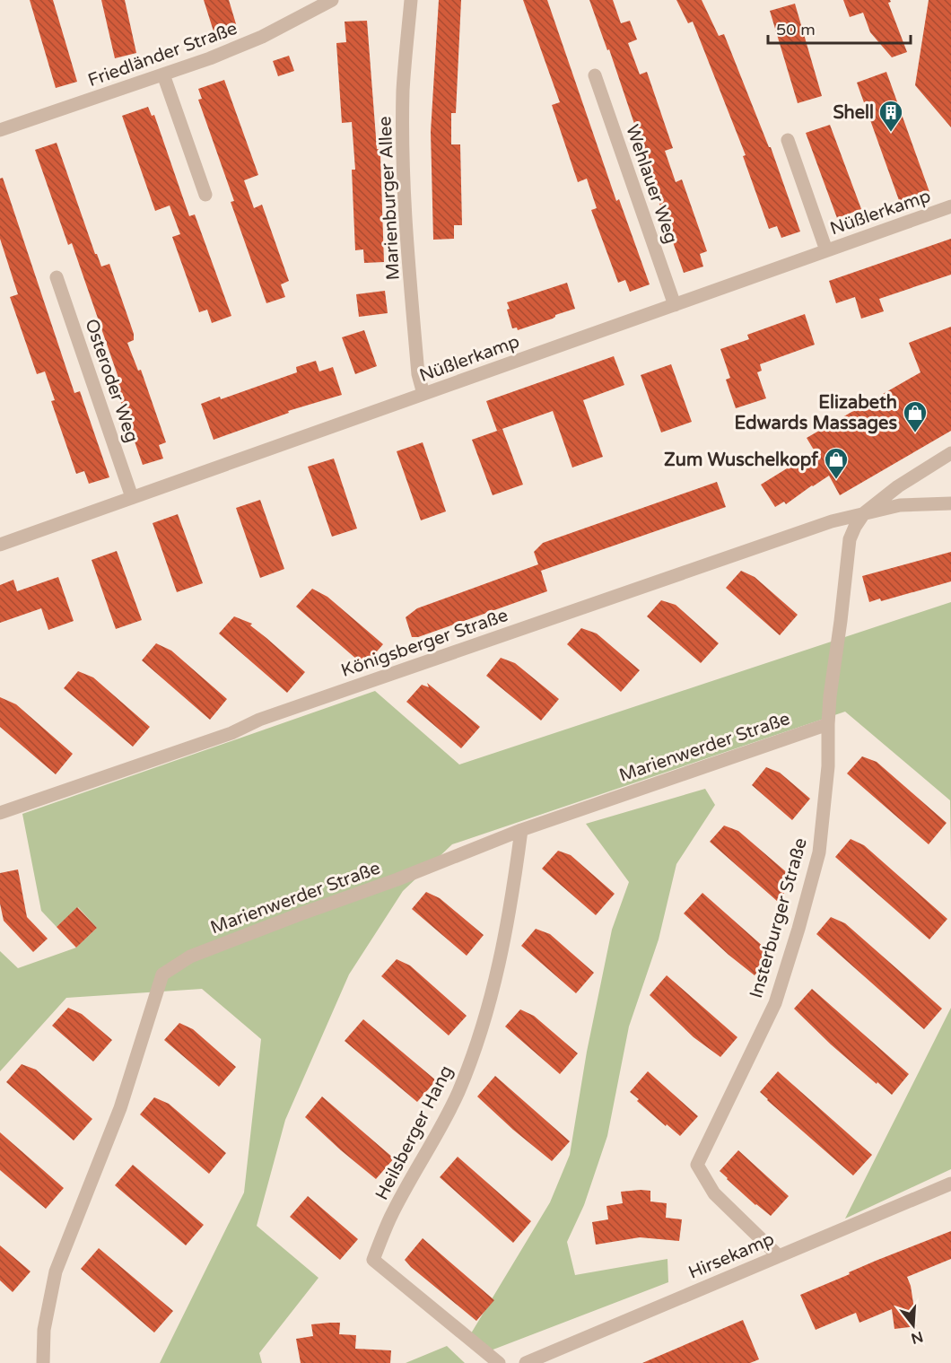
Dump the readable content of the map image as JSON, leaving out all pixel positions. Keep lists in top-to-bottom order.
{
  "streets": {
    "street": [
      "Friedländer Straße",
      "Wehlauer Weg",
      "Marienburger Allee",
      "Nüßlerkamp",
      "Osteroder Weg",
      "Königsberger Straße",
      "Marienwerder Straße",
      "Insterburger Straße",
      "Heilsberger Hang",
      "Hirsekamp"
    ]
  },
  "crossings": [
    ["Wehlauer Weg", "Nüßlerkamp"],
    ["Marienburger Allee", "Nüßlerkamp"],
    ["Nüßlerkamp", "Osteroder Weg"],
    ["Königsberger Straße", "Insterburger Straße"],
    ["Marienwerder Straße", "Insterburger Straße"],
    ["Marienwerder Straße", "Heilsberger Hang"],
    ["Insterburger Straße", "Hirsekamp"]
  ],
  "places": {
    "building": ["Shell"],
    "shop": ["Elizabeth Edwards Massages", "Zum Wuschelkopf"]
  },
  "scale_bar": "50 m",
  "north": "bottom"
}
